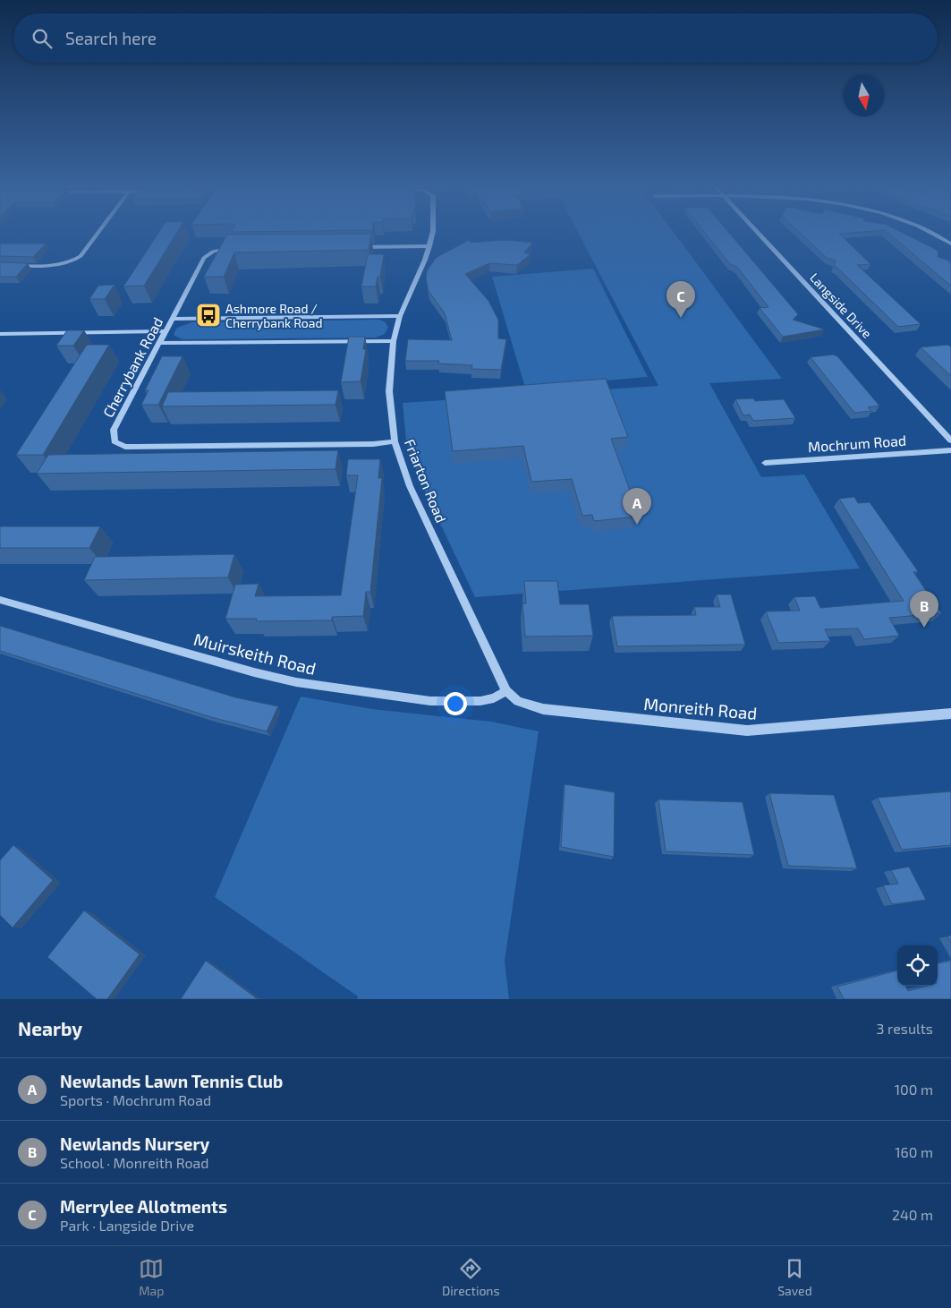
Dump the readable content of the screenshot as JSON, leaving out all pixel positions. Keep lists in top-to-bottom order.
{
  "streets": {
    "street": [
      "Langside Drive",
      "Cherrybank Road",
      "Mochrum Road",
      "Friarton Road",
      "Muirskeith Road",
      "Monreith Road"
    ]
  },
  "crossings": [
    ["Cherrybank Road", "Friarton Road"],
    ["Friarton Road", "Muirskeith Road"],
    ["Friarton Road", "Monreith Road"],
    ["Muirskeith Road", "Monreith Road"]
  ],
  "places": {
    "bus stop": ["Ashmore Road / Cherrybank Road"]
  },
  "north": "bottom",
  "page": {
    "search": "Search here",
    "pins": ["C", "A", "B"],
    "heading": ["Nearby", "3 results"],
    "list": [
      {
        "mark": "A",
        "name": "Newlands Lawn Tennis Club",
        "note": "Sports · Mochrum Road",
        "value": "100 m"
      },
      {
        "mark": "B",
        "name": "Newlands Nursery",
        "note": "School · Monreith Road",
        "value": "160 m"
      },
      {
        "mark": "C",
        "name": "Merrylee Allotments",
        "note": "Park · Langside Drive",
        "value": "240 m"
      }
    ],
    "nav": ["Map", "Directions", "Saved"]
  }
}
